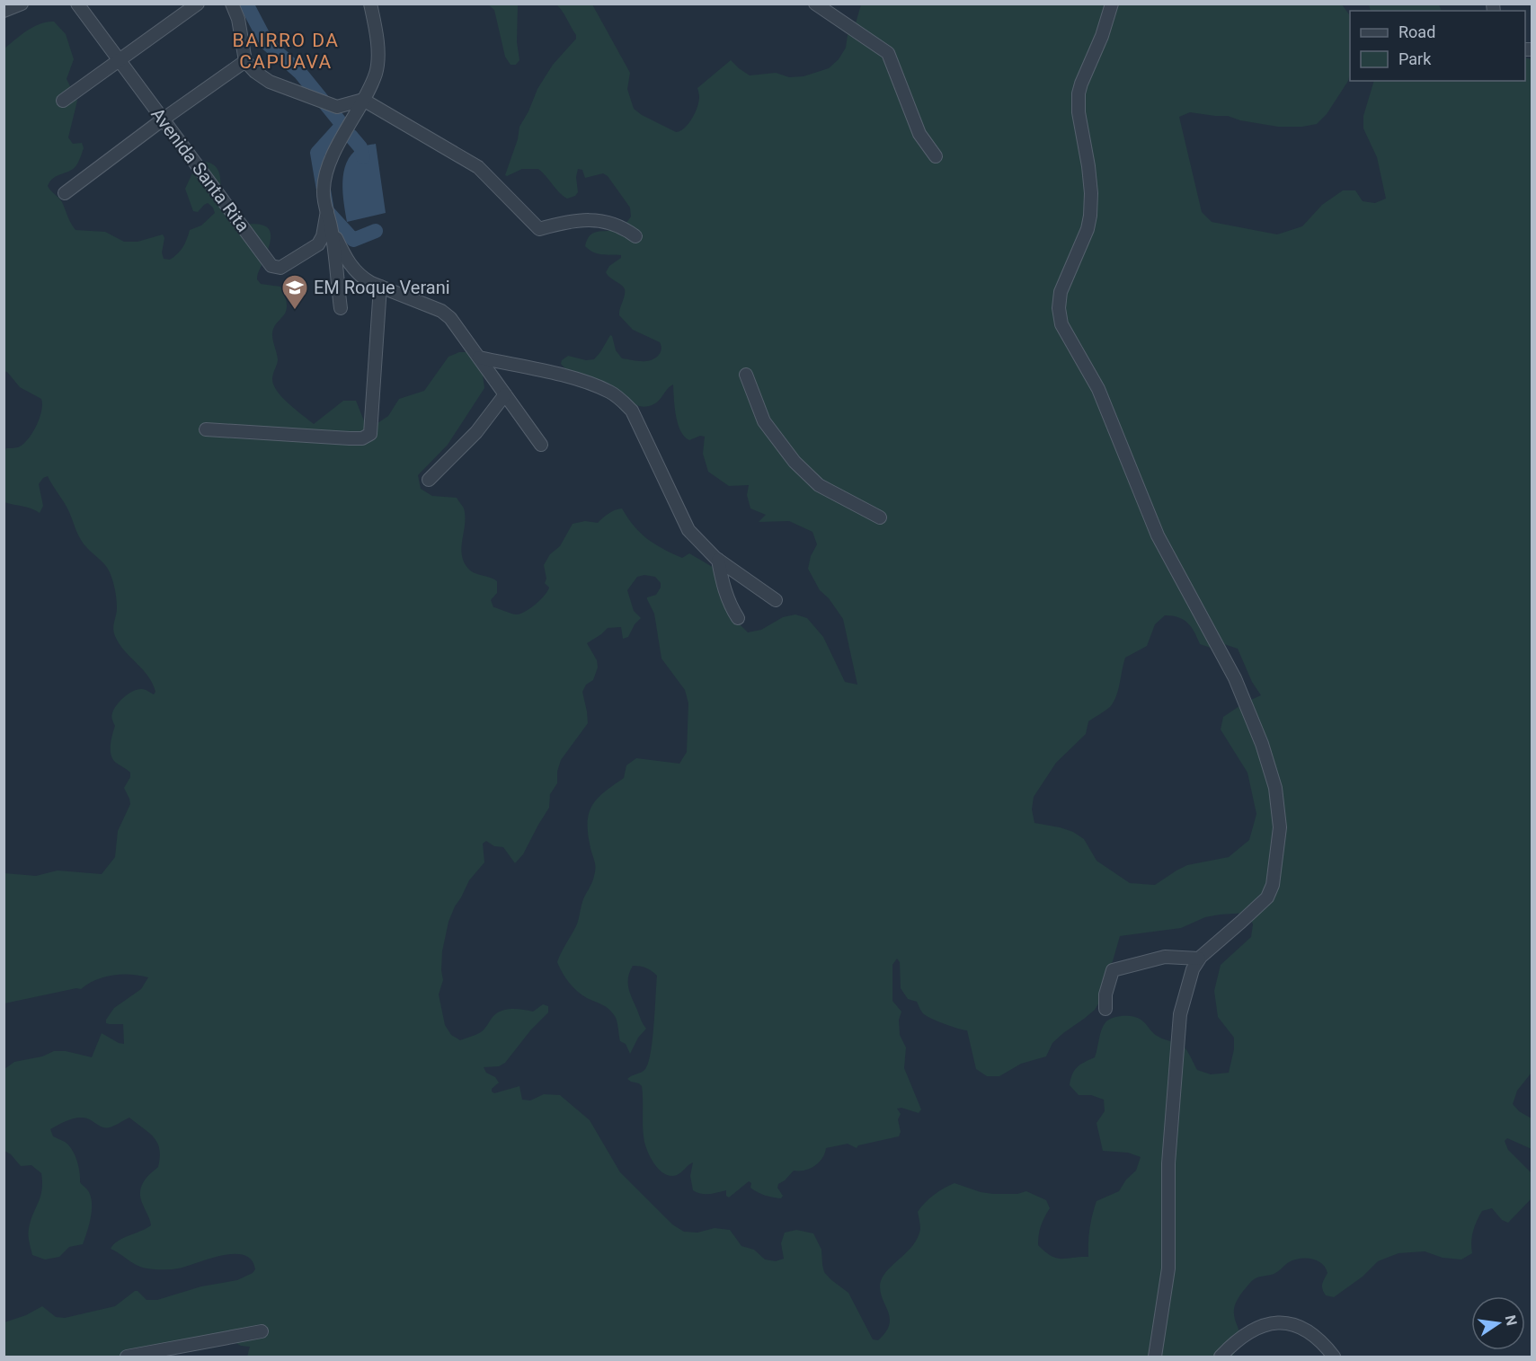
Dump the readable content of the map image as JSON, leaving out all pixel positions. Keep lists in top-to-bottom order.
{
  "streets": {
    "street": ["Avenida Santa Rita"]
  },
  "districts": ["BAIRRO DA CAPUAVA"],
  "places": {
    "school or university": ["EM Roque Verani"]
  },
  "legend": ["Road", "Park"],
  "north": "right"
}
